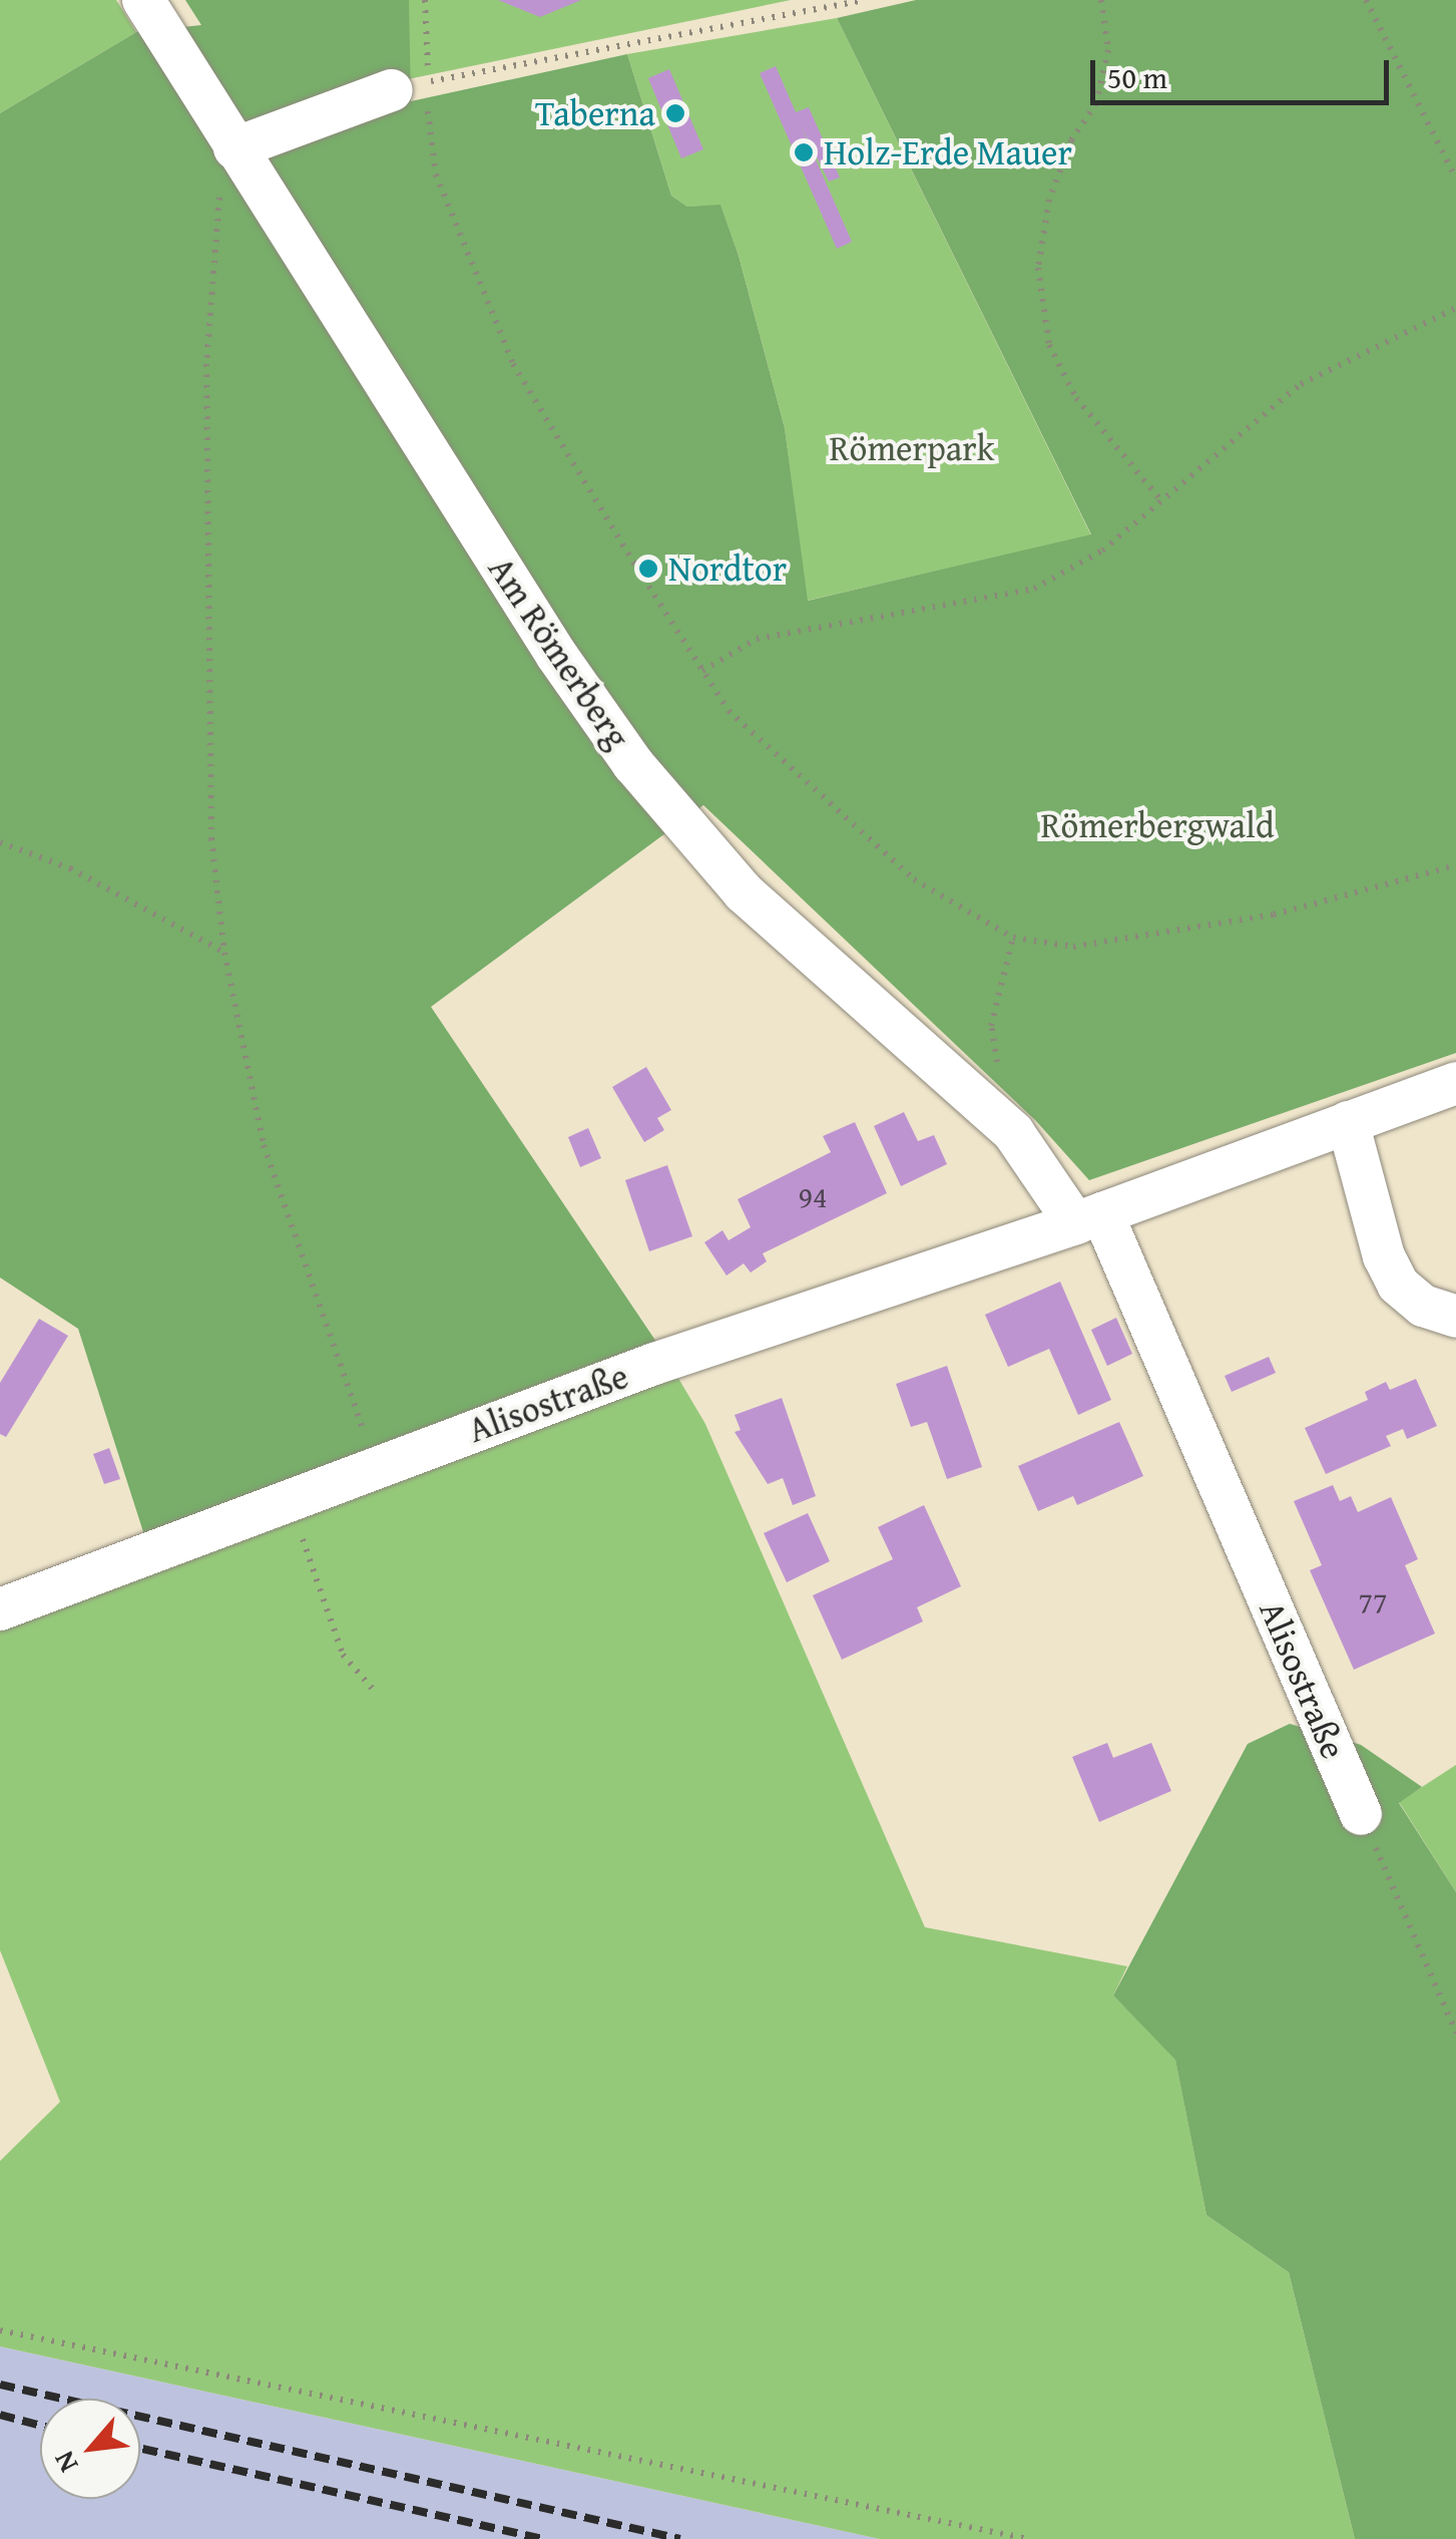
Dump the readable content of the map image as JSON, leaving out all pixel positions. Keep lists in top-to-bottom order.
{
  "streets": {
    "street": ["Am Römerberg", "Alisostraße"]
  },
  "crossings": [
    ["Am Römerberg", "Alisostraße"]
  ],
  "parks": ["Römerpark", "Römerbergwald"],
  "places": ["Taberna", "Holz-Erde Mauer", "Nordtor"],
  "house_numbers": ["94", "77"],
  "scale_bar": "50 m",
  "north": "bottom left"
}
